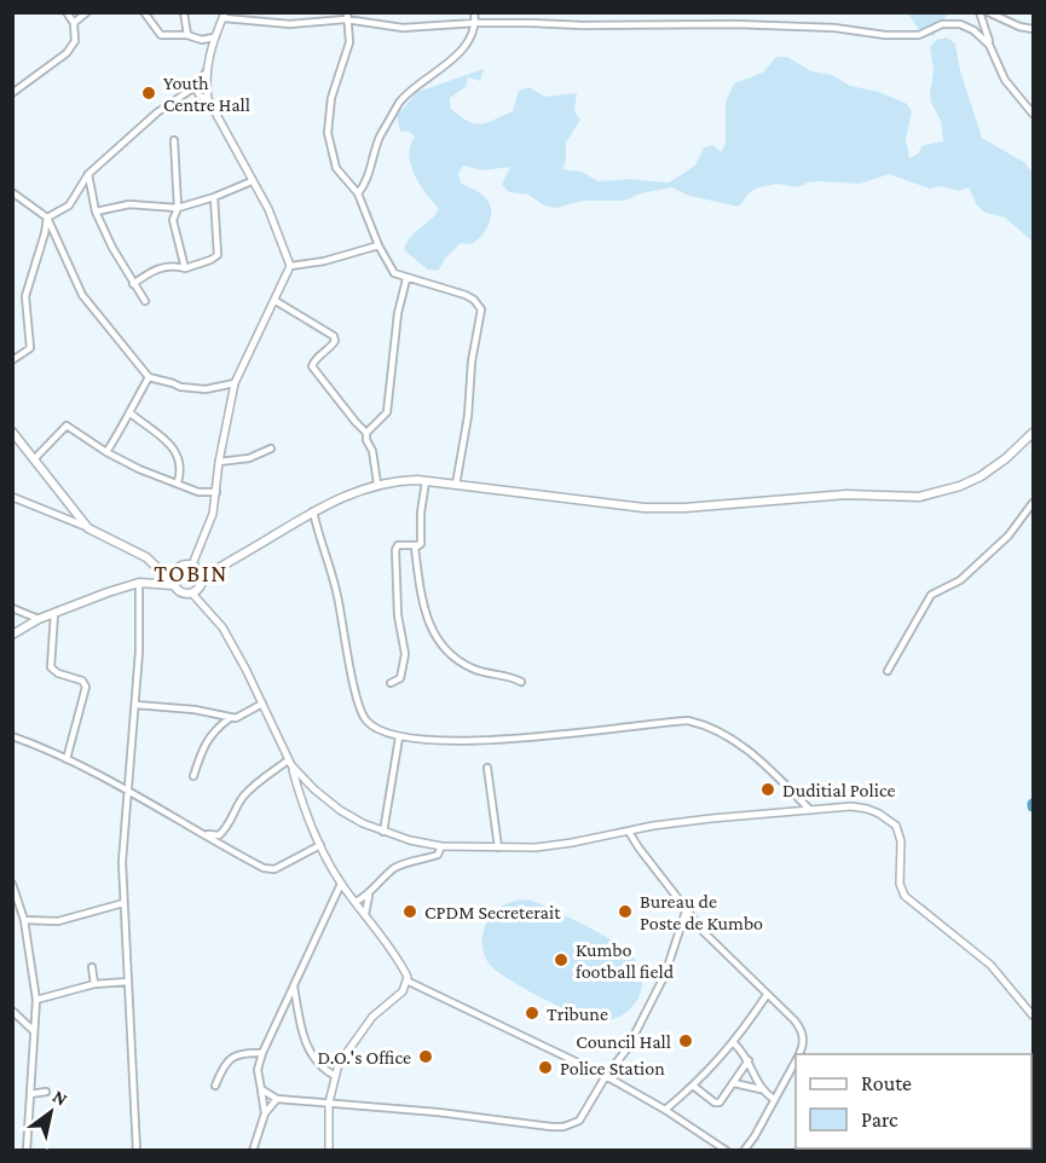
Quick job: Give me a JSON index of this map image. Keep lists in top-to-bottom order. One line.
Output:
{"districts":["TOBIN"],"places":["Youth Centre Hall","Duditial Police","CPDM Secreterait","Bureau de Poste de Kumbo","Kumbo football field","Tribune","Council Hall","D.O.'s Office","Police Station"],"legend":["Route","Parc"],"north":"top right"}
